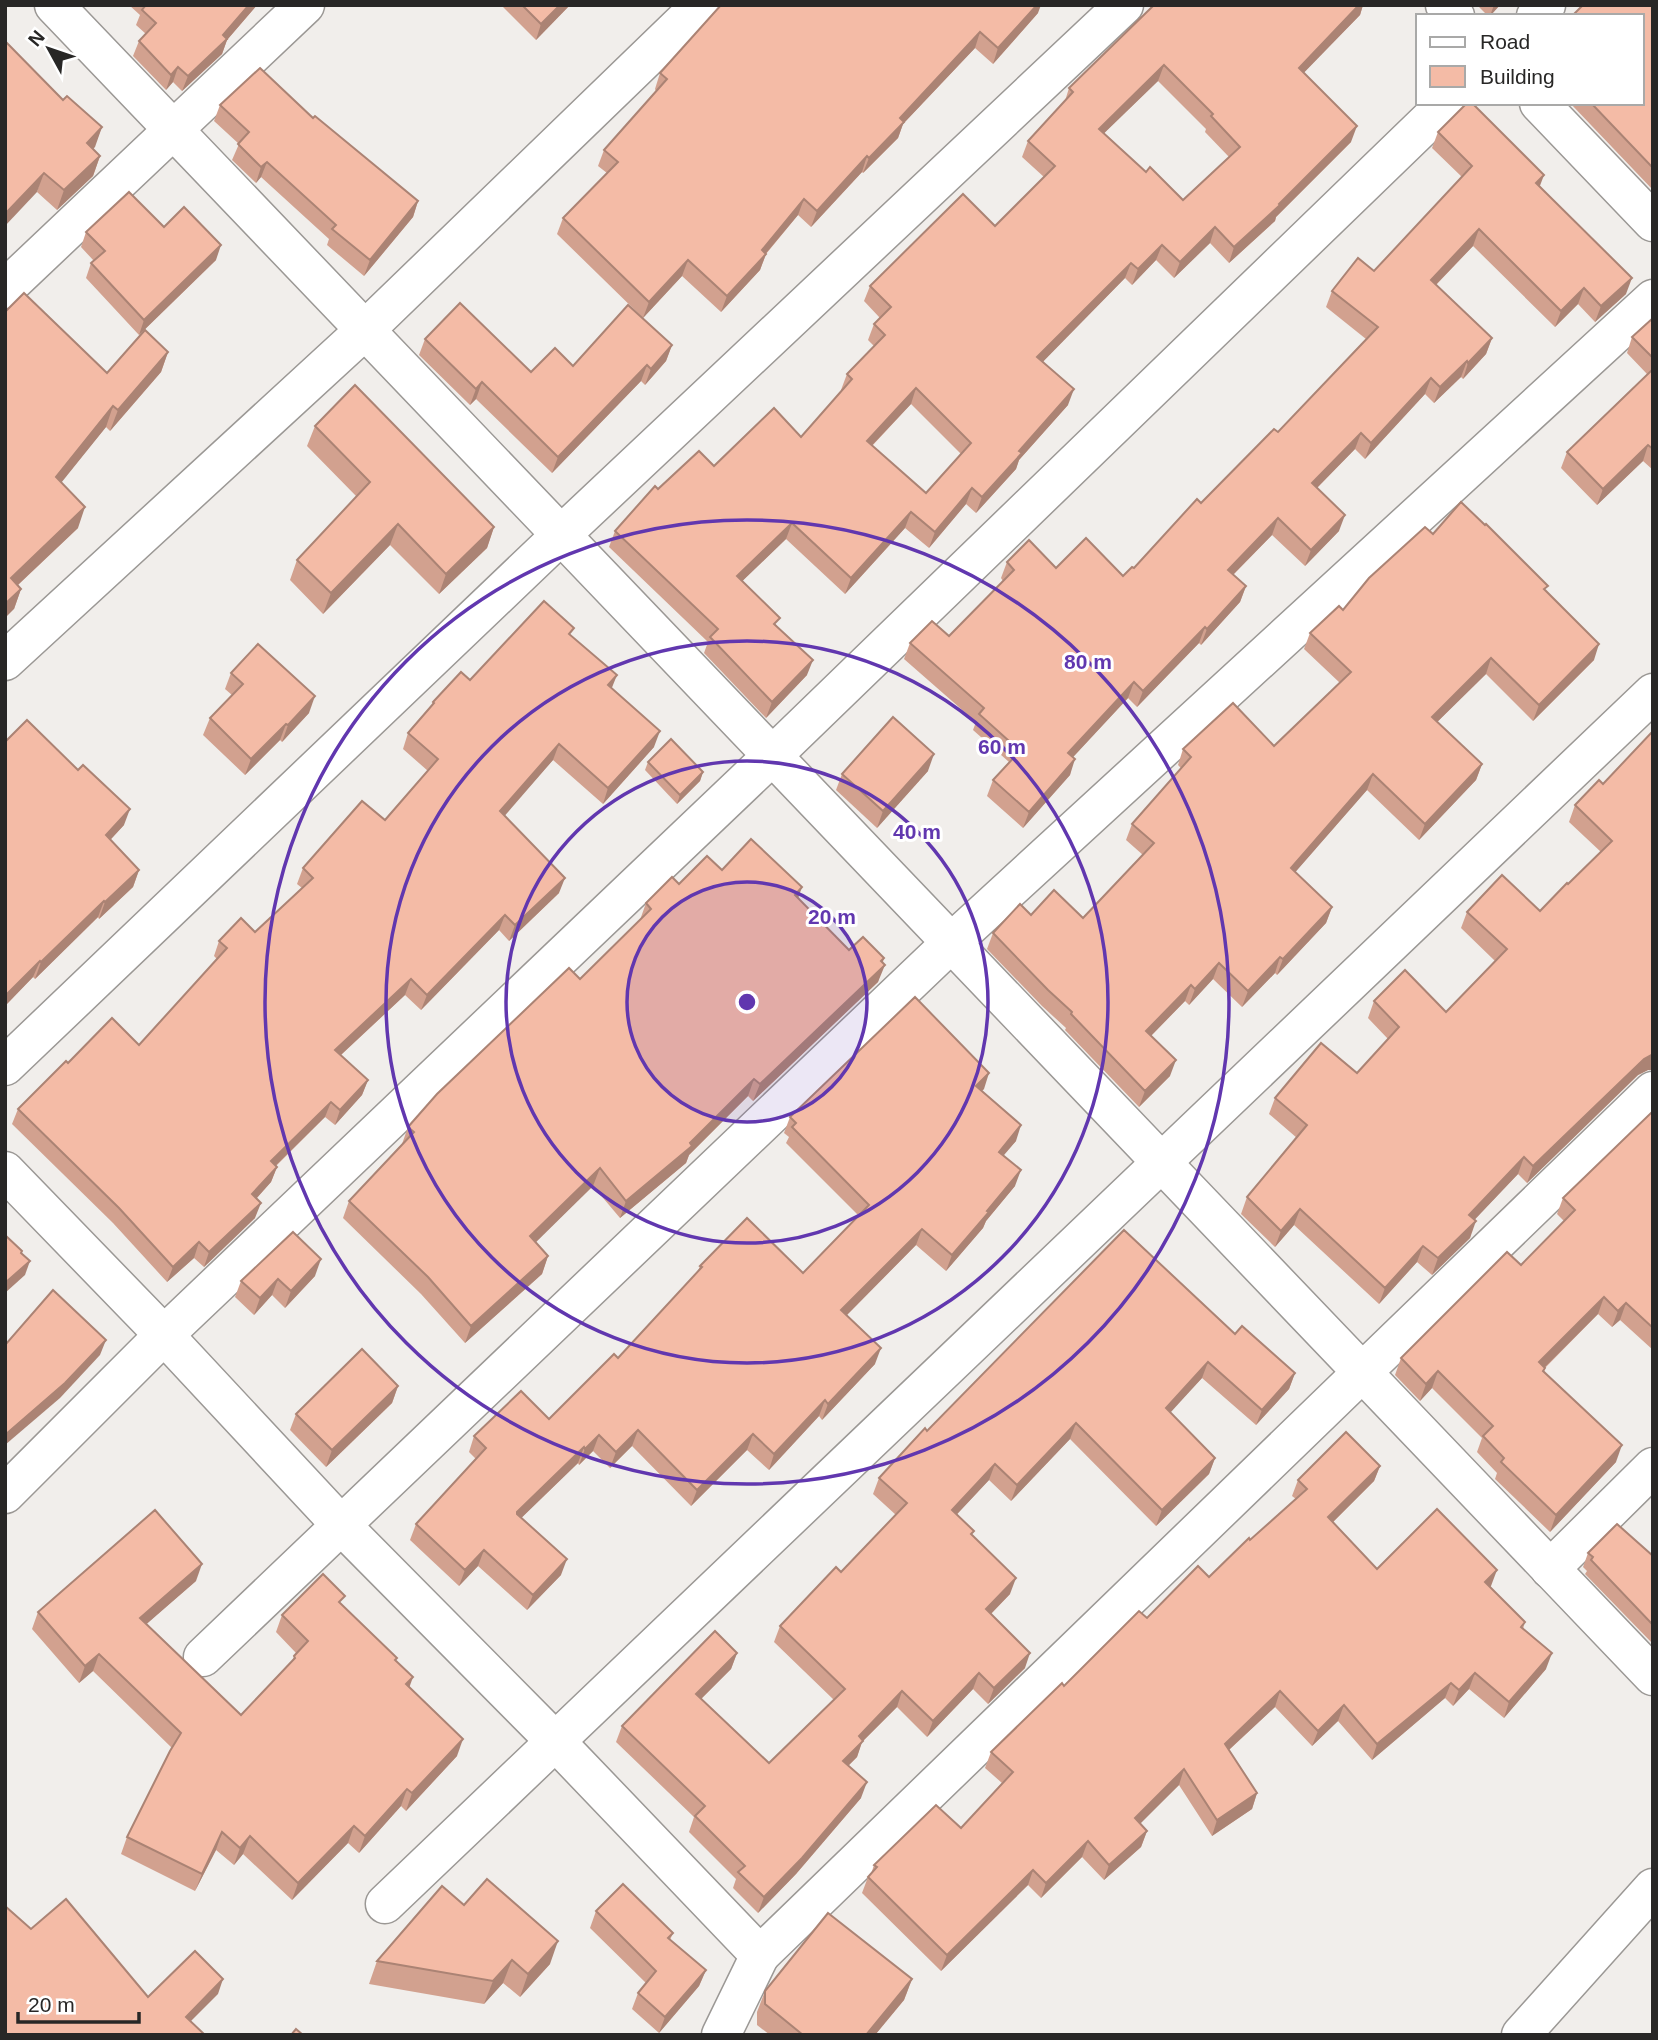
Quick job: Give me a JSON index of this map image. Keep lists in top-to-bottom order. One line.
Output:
{"legend":["Road","Building"],"scale_bar":"20 m","north":"top left","rings":["80 m","60 m","40 m","20 m"]}
